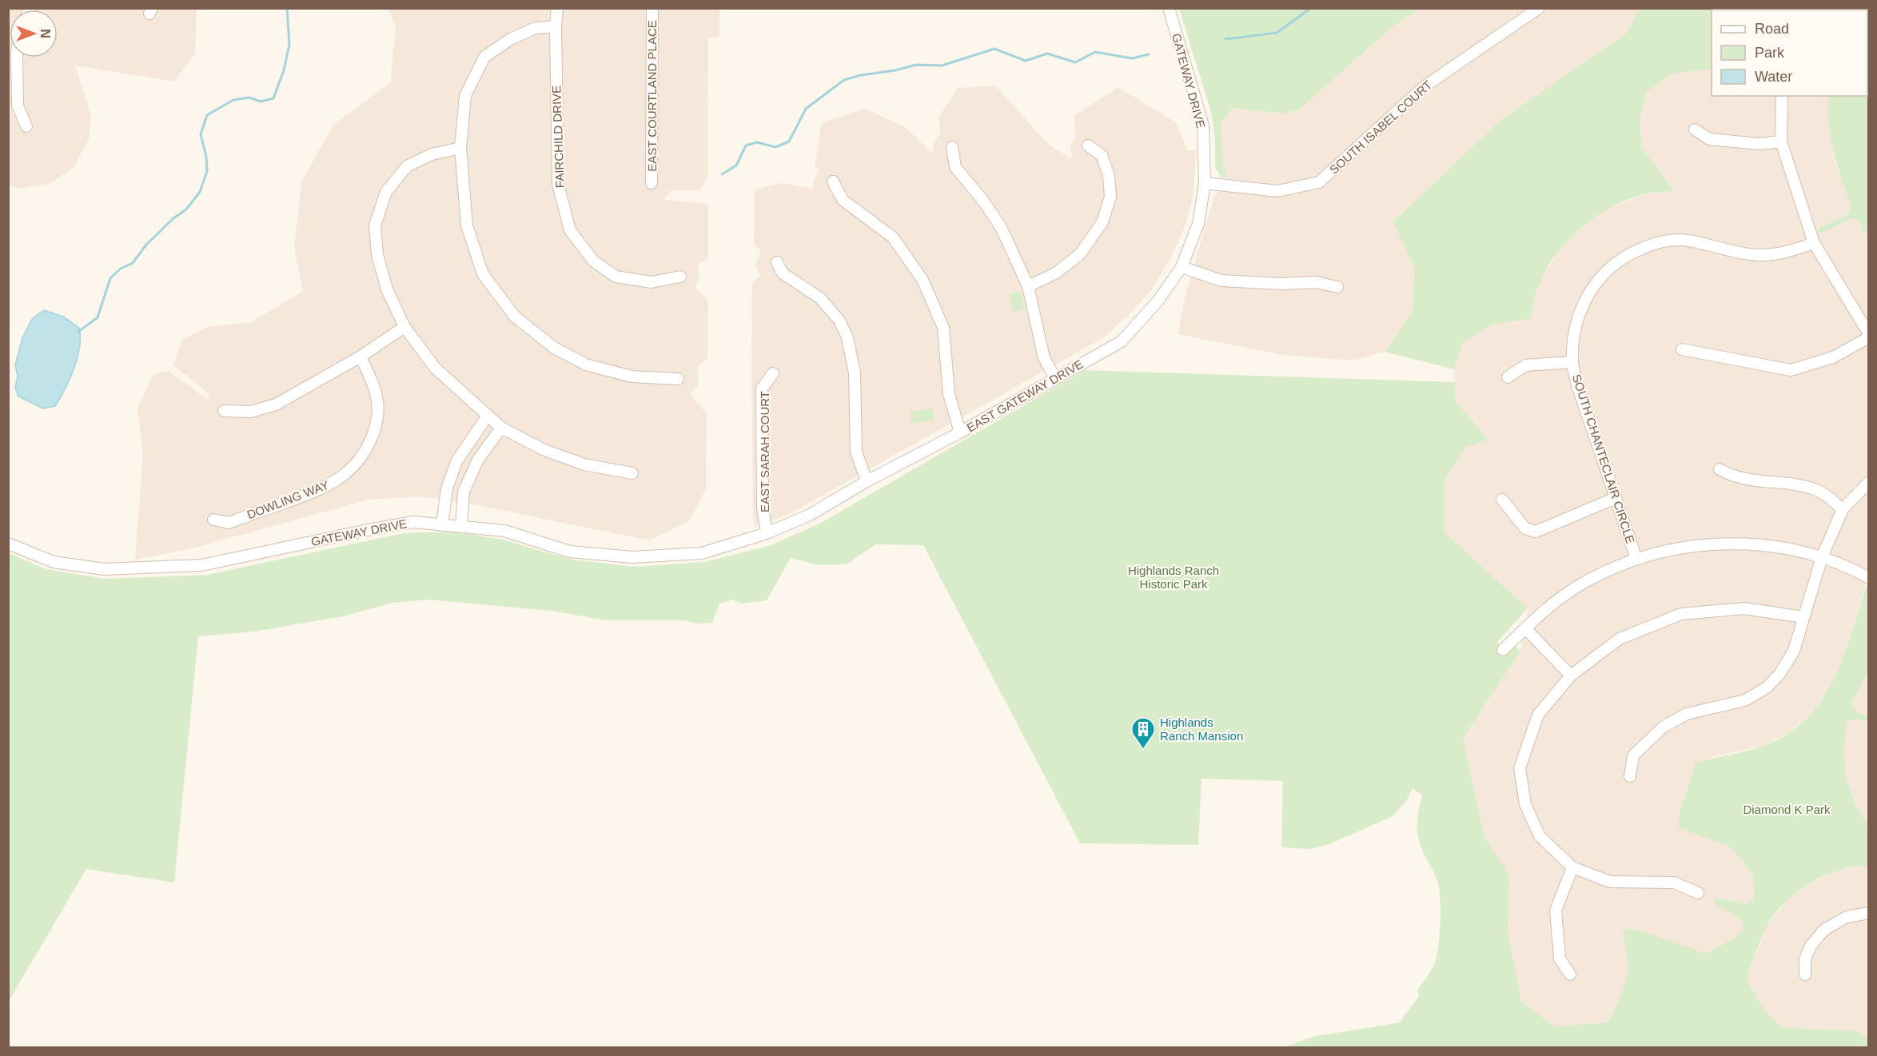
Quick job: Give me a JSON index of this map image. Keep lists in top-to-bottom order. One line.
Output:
{"streets":{"street":["GATEWAY DRIVE","EAST COURTLAND PLACE","SOUTH ISABEL COURT","FAIRCHILD DRIVE","EAST GATEWAY DRIVE","EAST SARAH COURT","SOUTH CHANTECLAIR CIRCLE","DOWLING WAY"]},"crossings":[["GATEWAY DRIVE","SOUTH ISABEL COURT"],["GATEWAY DRIVE","EAST GATEWAY DRIVE"],["GATEWAY DRIVE","EAST SARAH COURT"],["SOUTH ISABEL COURT","EAST GATEWAY DRIVE"],["EAST GATEWAY DRIVE","EAST SARAH COURT"]],"parks":["Highlands Ranch Historic Park","Diamond K Park"],"places":{"building":["Highlands Ranch Mansion"]},"legend":["Road","Park","Water"],"north":"right"}
